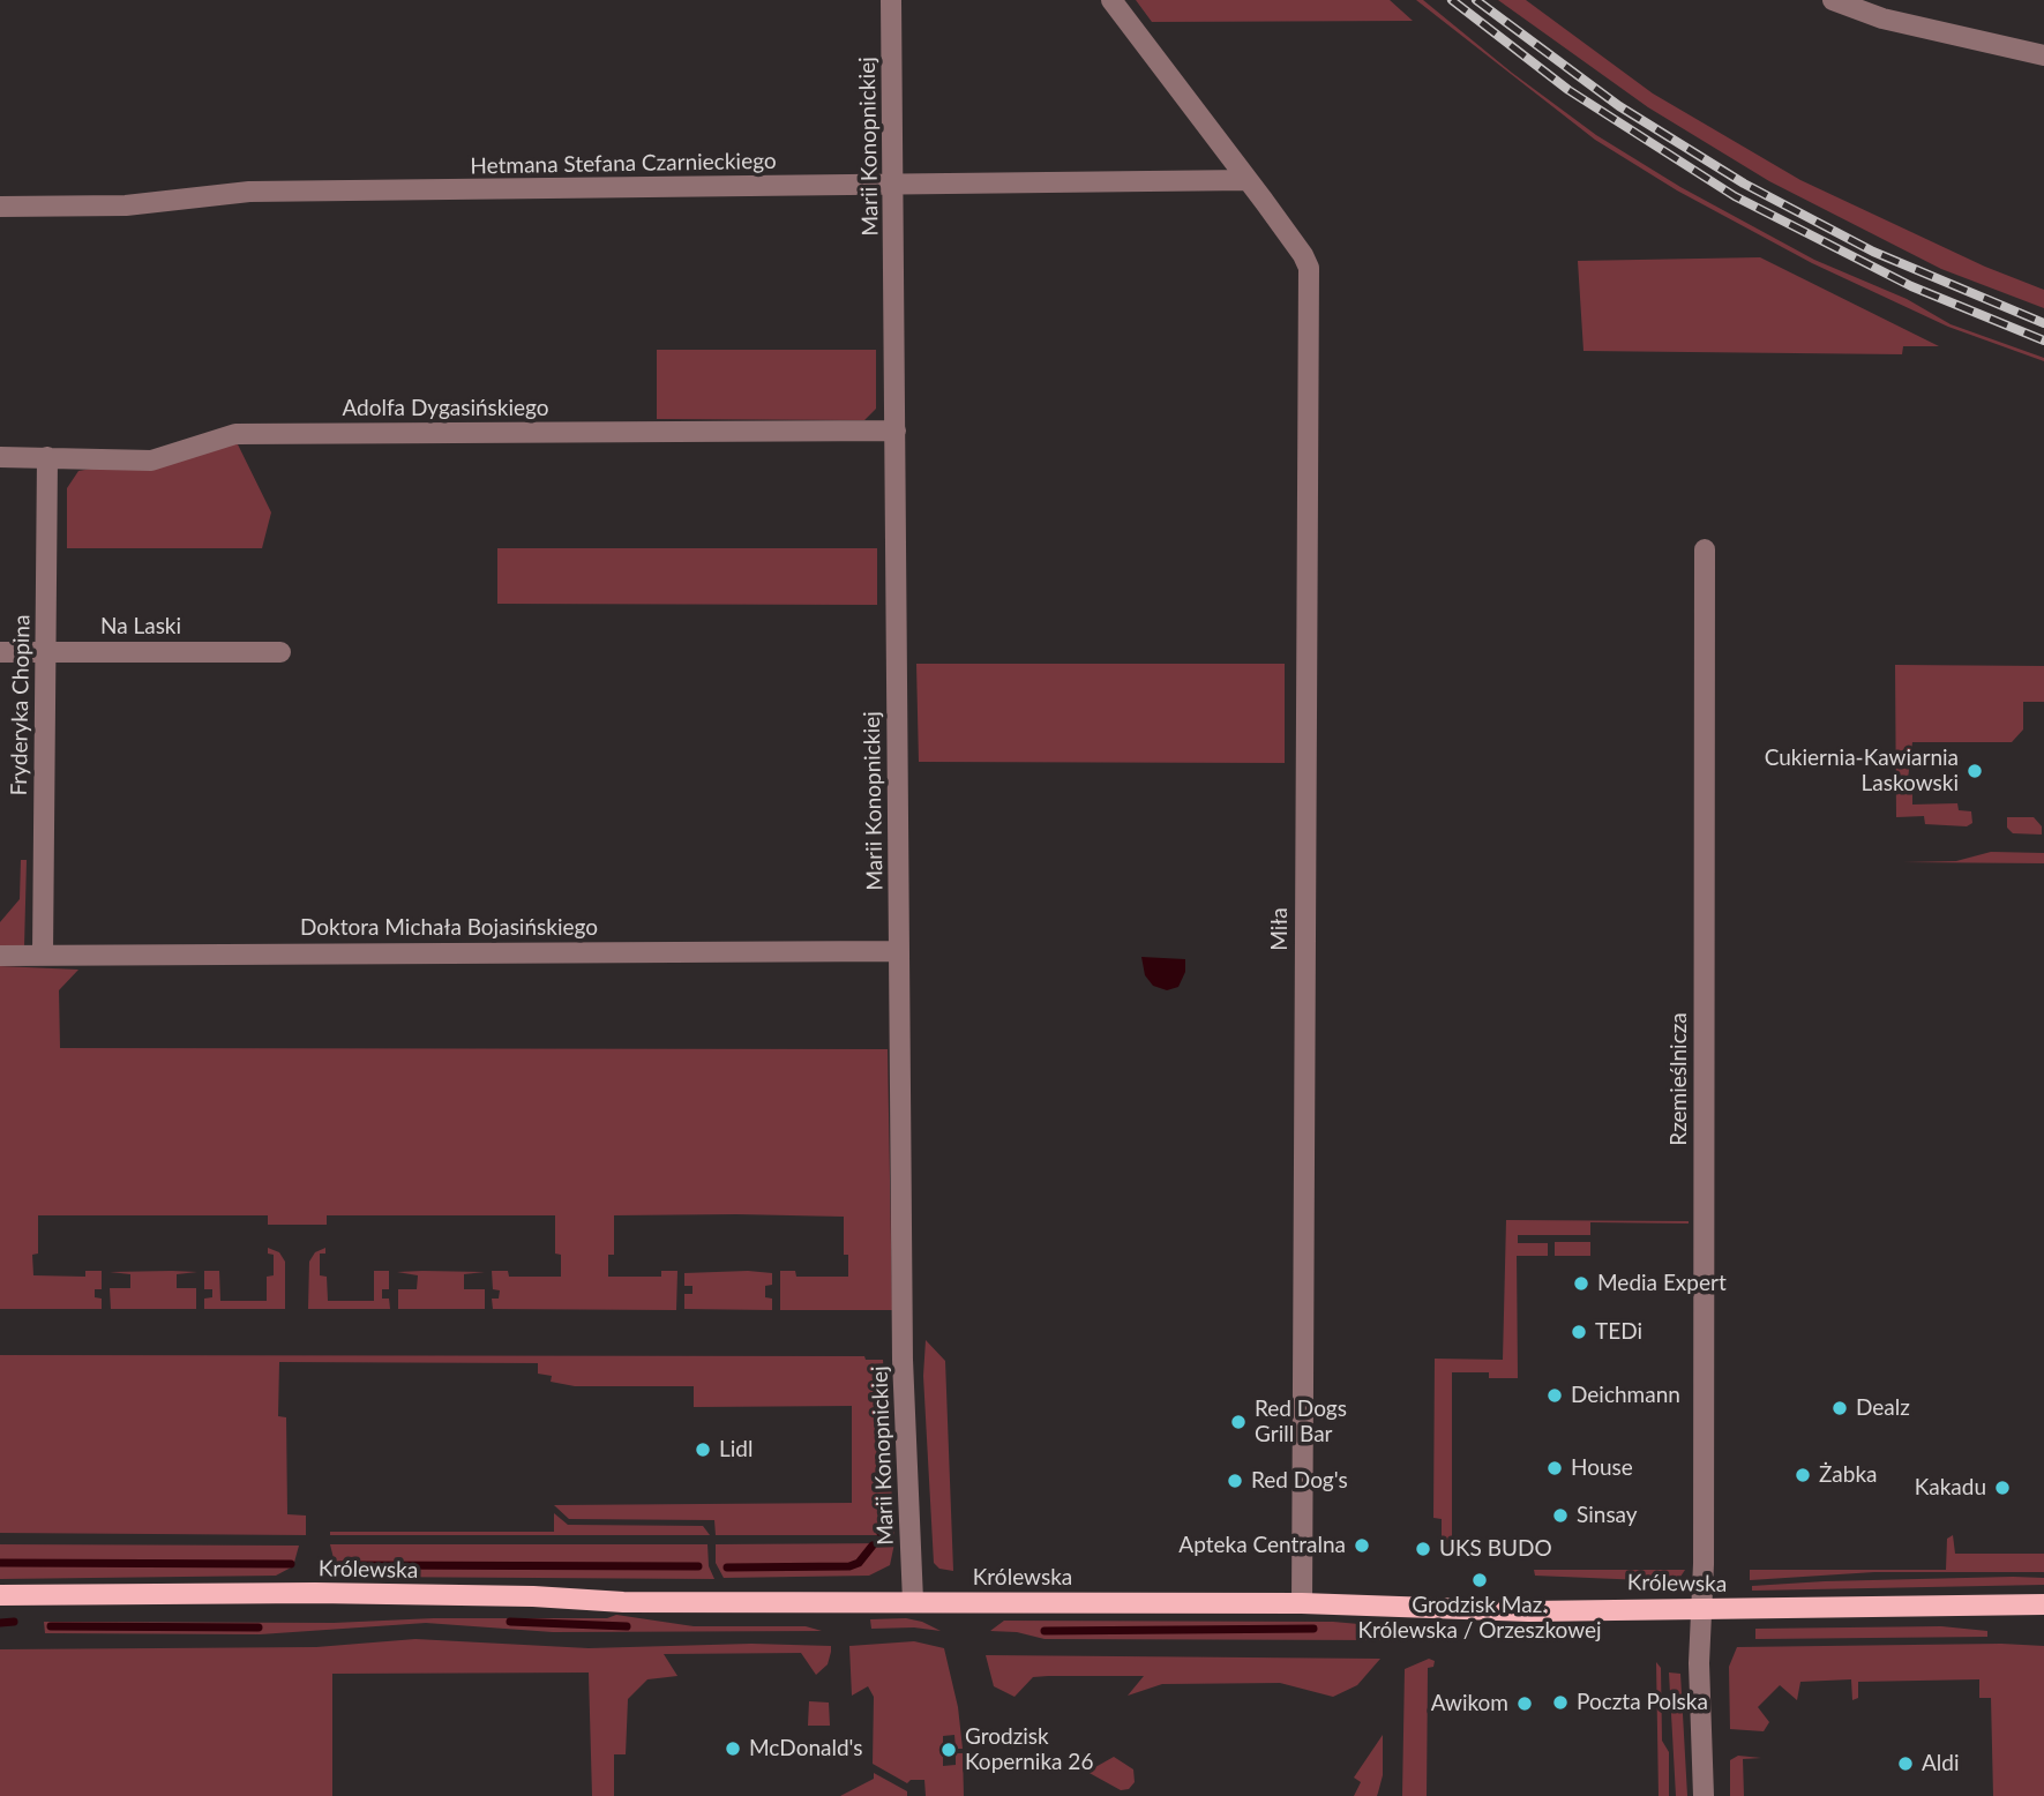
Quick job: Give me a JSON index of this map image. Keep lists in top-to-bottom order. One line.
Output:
{"streets":{"main road":["Królewska"],"street":["Marii Konopnickiej","Hetmana Stefana Czarnieckiego","Adolfa Dygasińskiego","Na Laski","Fryderyka Chopina","Doktora Michała Bojasińskiego","Miła","Rzemieślnicza"]},"crossings":[["Marii Konopnickiej","Hetmana Stefana Czarnieckiego"],["Marii Konopnickiej","Adolfa Dygasińskiego"],["Marii Konopnickiej","Doktora Michała Bojasińskiego"],["Marii Konopnickiej","Królewska"],["Hetmana Stefana Czarnieckiego","Miła"],["Adolfa Dygasińskiego","Fryderyka Chopina"],["Na Laski","Fryderyka Chopina"],["Fryderyka Chopina","Doktora Michała Bojasińskiego"],["Miła","Królewska"],["Rzemieślnicza","Królewska"]],"places":["Cukiernia-Kawiarnia Laskowski","Media Expert","TEDi","Deichmann","Dealz","Red Dogs Grill Bar","Lidl","House","Żabka","Red Dog's","Kakadu","Sinsay","Apteka Centralna","UKS BUDO","Grodzisk Maz. Królewska / Orzeszkowej","Poczta Polska","Awikom","McDonald's","Grodzisk Kopernika 26","Aldi"]}
